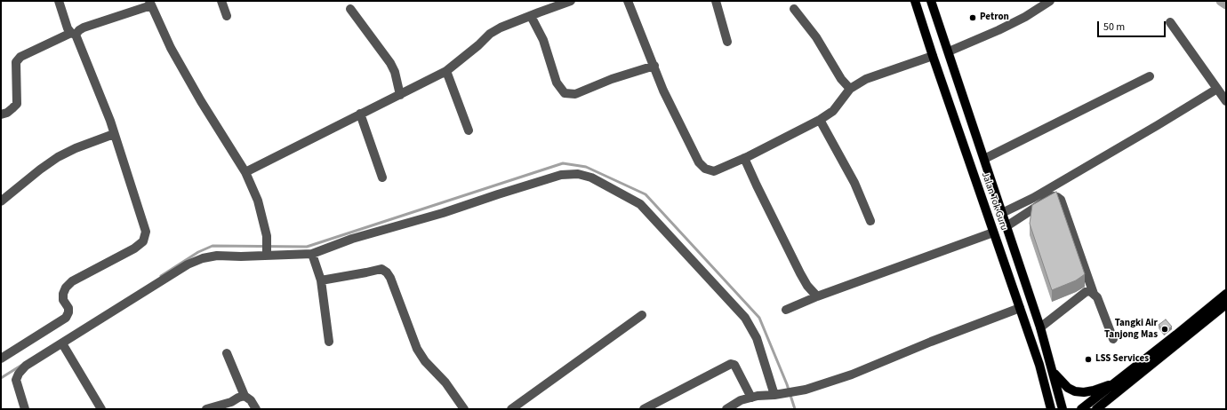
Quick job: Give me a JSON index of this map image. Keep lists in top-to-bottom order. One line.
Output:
{"streets":{"main road":["Jalan Tok Guru"]},"places":["Petron","Tangki Air Tanjong Mas","LSS Services"],"scale_bar":"50 m"}
